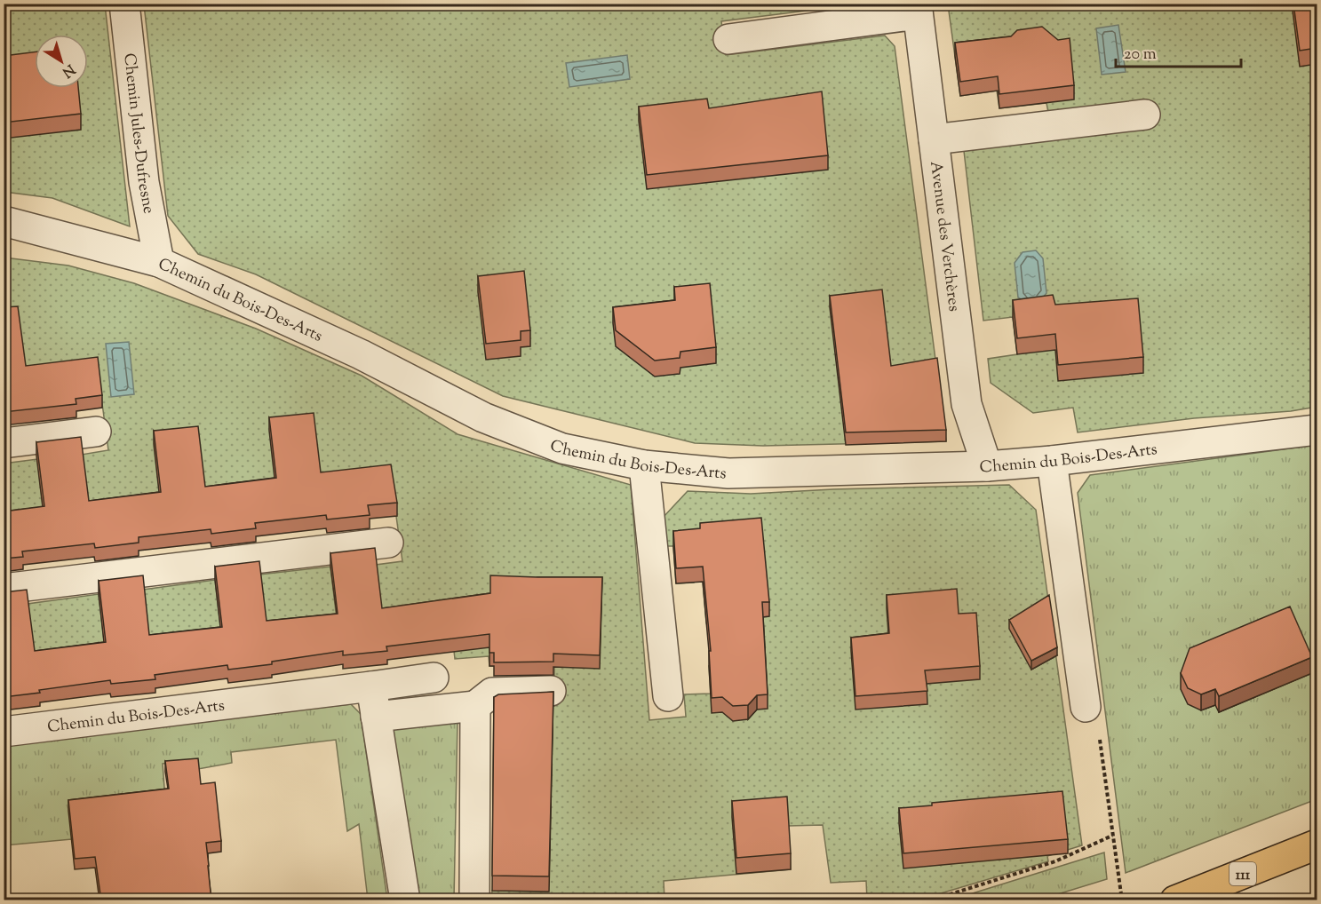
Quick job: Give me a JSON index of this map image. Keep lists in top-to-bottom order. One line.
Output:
{"streets":{"main road":["111"],"street":["Chemin Jules-Dufresne","Avenue des Verchères","Chemin du Bois-Des-Arts"]},"crossings":[["Chemin Jules-Dufresne","Chemin du Bois-Des-Arts"],["Avenue des Verchères","Chemin du Bois-Des-Arts"]],"scale_bar":"20 m","north":"bottom right"}
